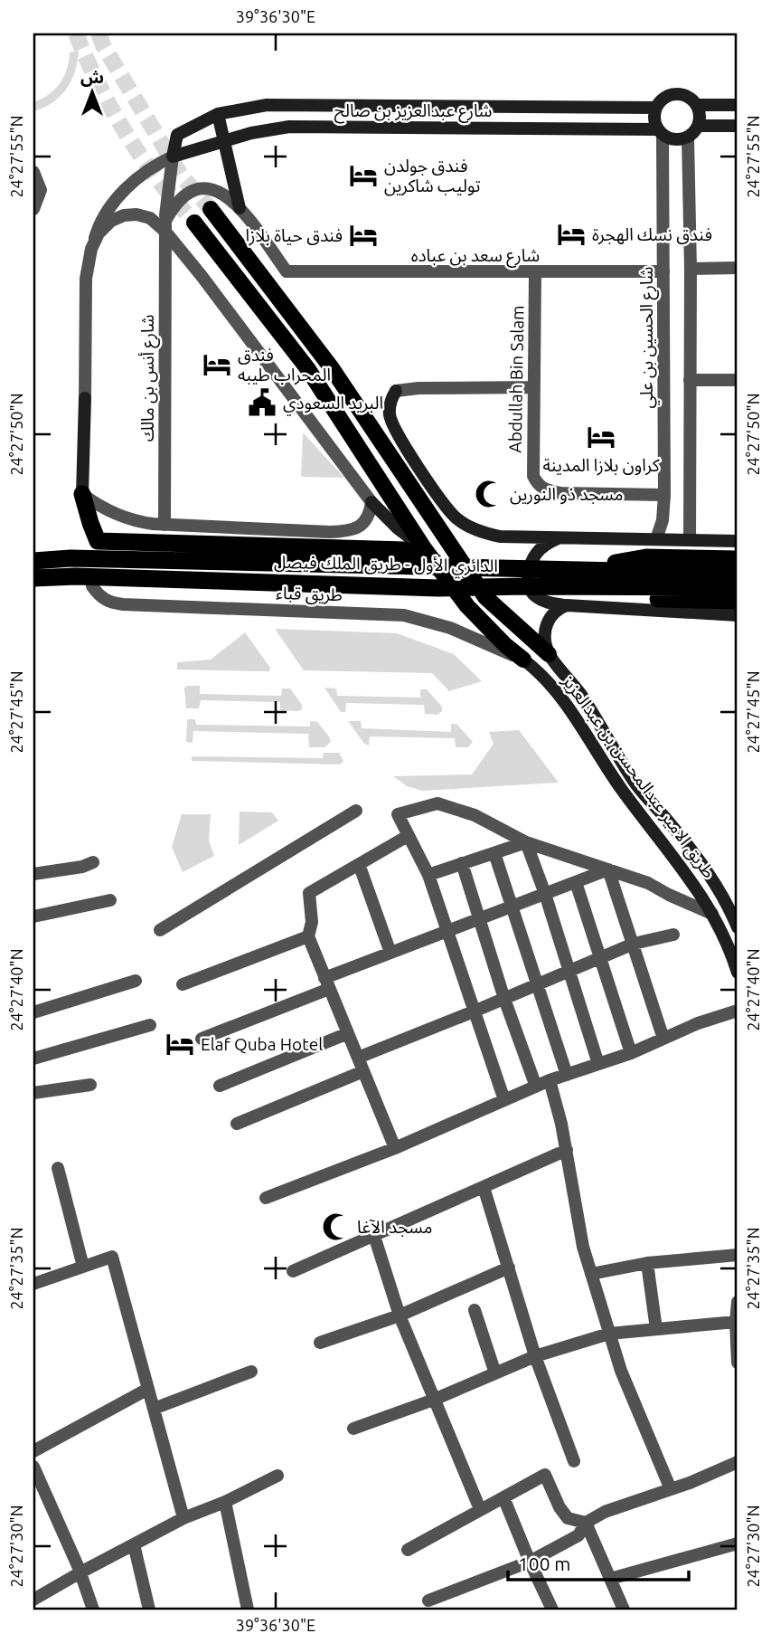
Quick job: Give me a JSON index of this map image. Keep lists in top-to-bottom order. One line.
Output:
{"streets":{"highway":["الدائري الأول - طريق الملك فيصل"],"main road":["شارع عبدالعزيز بن صالح","طريق الامير عبدالمحسن بن عبدالعزيز"],"street":["شارع سعد بن عباده","شارع الحسين بن علي","شارع أنس بن مالك","Abdullah Bin Salam","طريق قباء"]},"crossings":[["شارع عبدالعزيز بن صالح","شارع الحسين بن علي"],["شارع عبدالعزيز بن صالح","شارع أنس بن مالك"],["شارع سعد بن عباده","شارع الحسين بن علي"],["شارع سعد بن عباده","Abdullah Bin Salam"],["شارع الحسين بن علي","Abdullah Bin Salam"],["طريق قباء","طريق الامير عبدالمحسن بن عبدالعزيز"]],"places":{"hotel":["فندق جولدن توليب شاكرين","فندق نسك الهجرة","فندق حیاة بلازا","فندق المحراب طيبه","كراون بلازا المدينة","Elaf Quba Hotel"],"public building":["البريد السعودي"],"mosque":["مسجد ذو النورين","مسجد الآغا"]},"scale_bar":"100 m","north":"top","coordinates":["39°36'30\"E","24°27'55\"N","24°27'50\"N","24°27'45\"N","24°27'40\"N","24°27'35\"N","24°27'30\"N"]}
